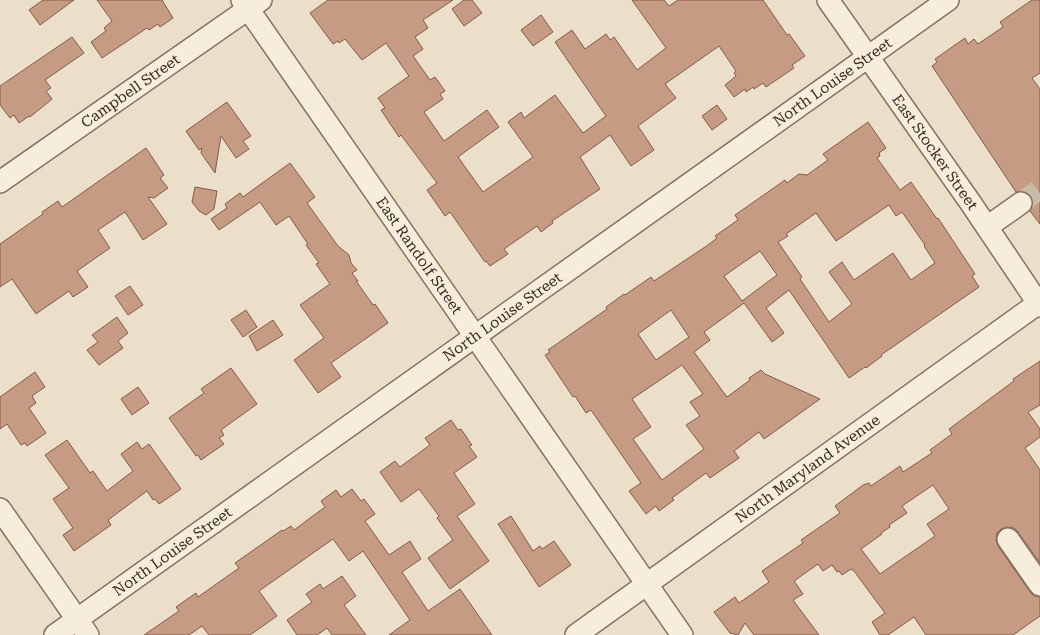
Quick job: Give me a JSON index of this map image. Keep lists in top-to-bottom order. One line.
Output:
{"streets":{"street":["North Louise Street","Campbell Street","East Stocker Street","East Randolf Street","North Maryland Avenue"]},"crossings":[["North Louise Street","East Stocker Street"],["North Louise Street","East Randolf Street"],["Campbell Street","East Randolf Street"],["East Stocker Street","North Maryland Avenue"],["East Randolf Street","North Maryland Avenue"]]}
